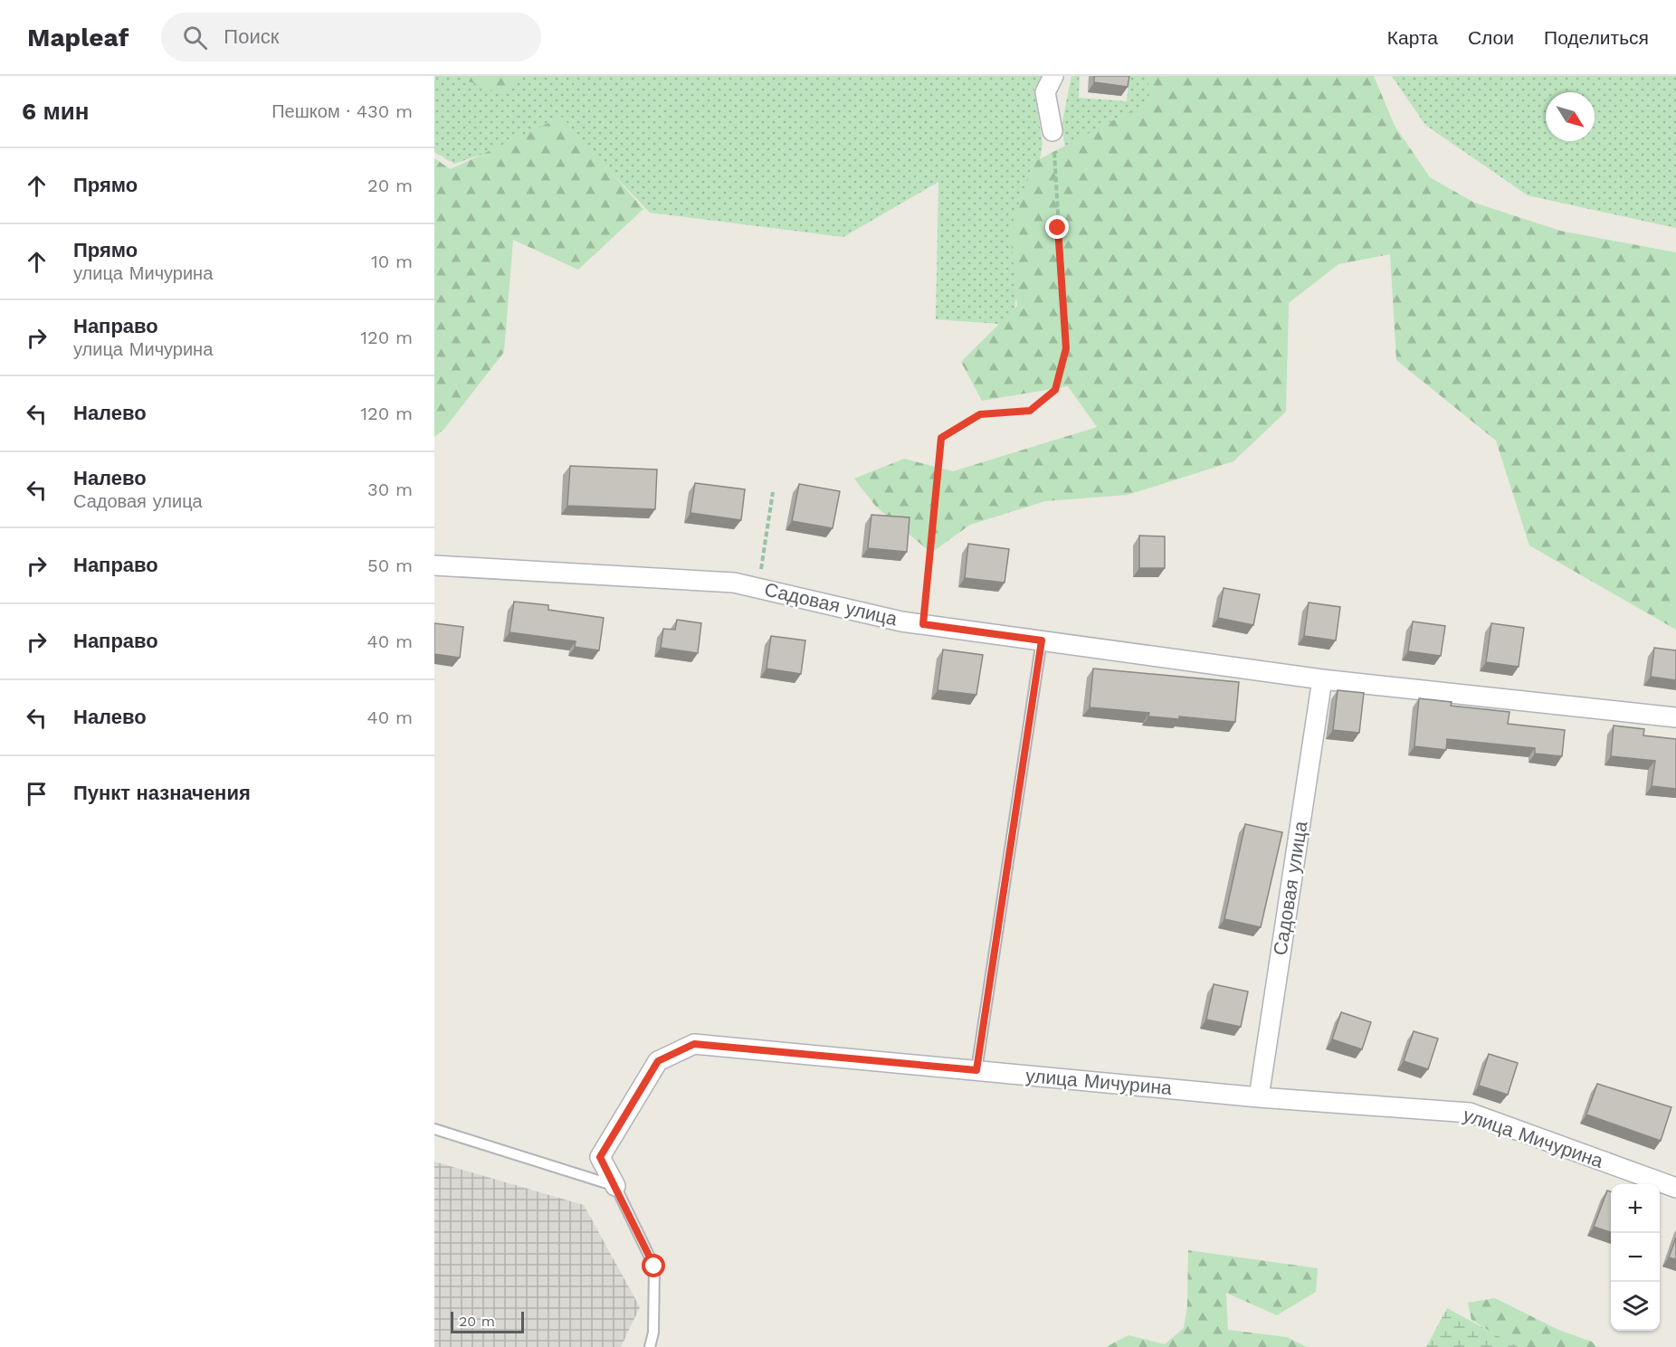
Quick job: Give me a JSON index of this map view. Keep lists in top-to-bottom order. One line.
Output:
{"streets":{"street":["Садовая улица","улица Мичурина"]},"crossings":[["Садовая улица","улица Мичурина"]],"scale_bar":"20 m","north":"bottom right","page":{"header":"Mapleaf","search":"Поиск","nav":["Карта","Слои","Поделиться"],"heading":["6 мин","Пешком · 430 m"],"list":[["Прямо","20 m"],["Прямо","улица Мичурина","10 m"],["Направо","улица Мичурина","120 m"],["Налево","120 m"],["Налево","Садовая улица","30 m"],["Направо","50 m"],["Направо","40 m"],["Налево","40 m"],"Пункт назначения"],"map_buttons":["+","−"],"scale":"20 m"}}
